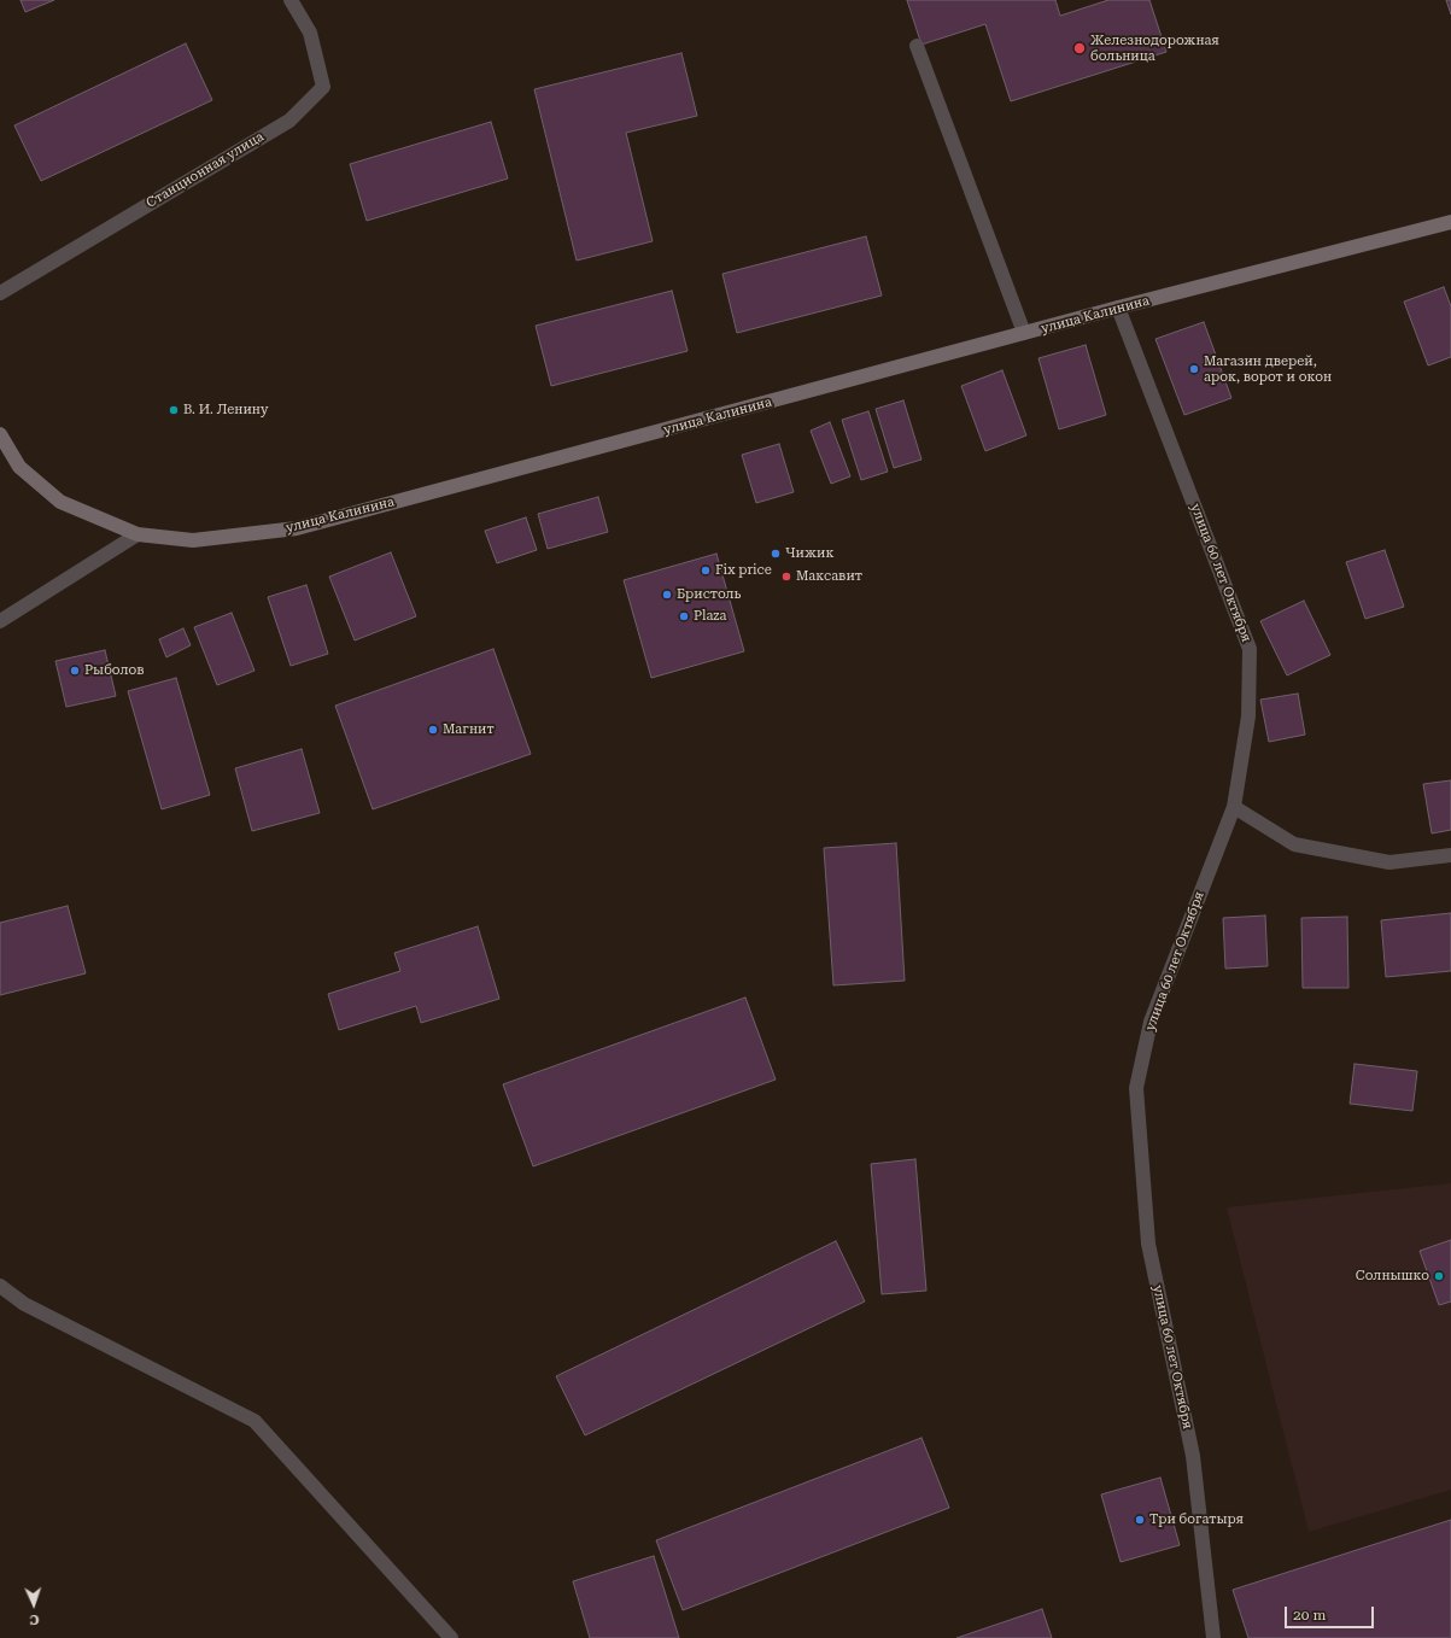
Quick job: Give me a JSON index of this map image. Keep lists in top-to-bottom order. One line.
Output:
{"streets":{"main road":["улица Калинина"],"street":["Станционная улица","улица 60 лет Октября"]},"crossings":[["улица Калинина","улица 60 лет Октября"]],"places":["Железнодорожная больница","Магазин дверей, арок, ворот и окон","В. И. Ленину","Чижик","Fix price","Максавит","Бристоль","Plaza","Рыболов","Магнит","Солнышко","Три богатыря"],"scale_bar":"20 m","north":"bottom"}
